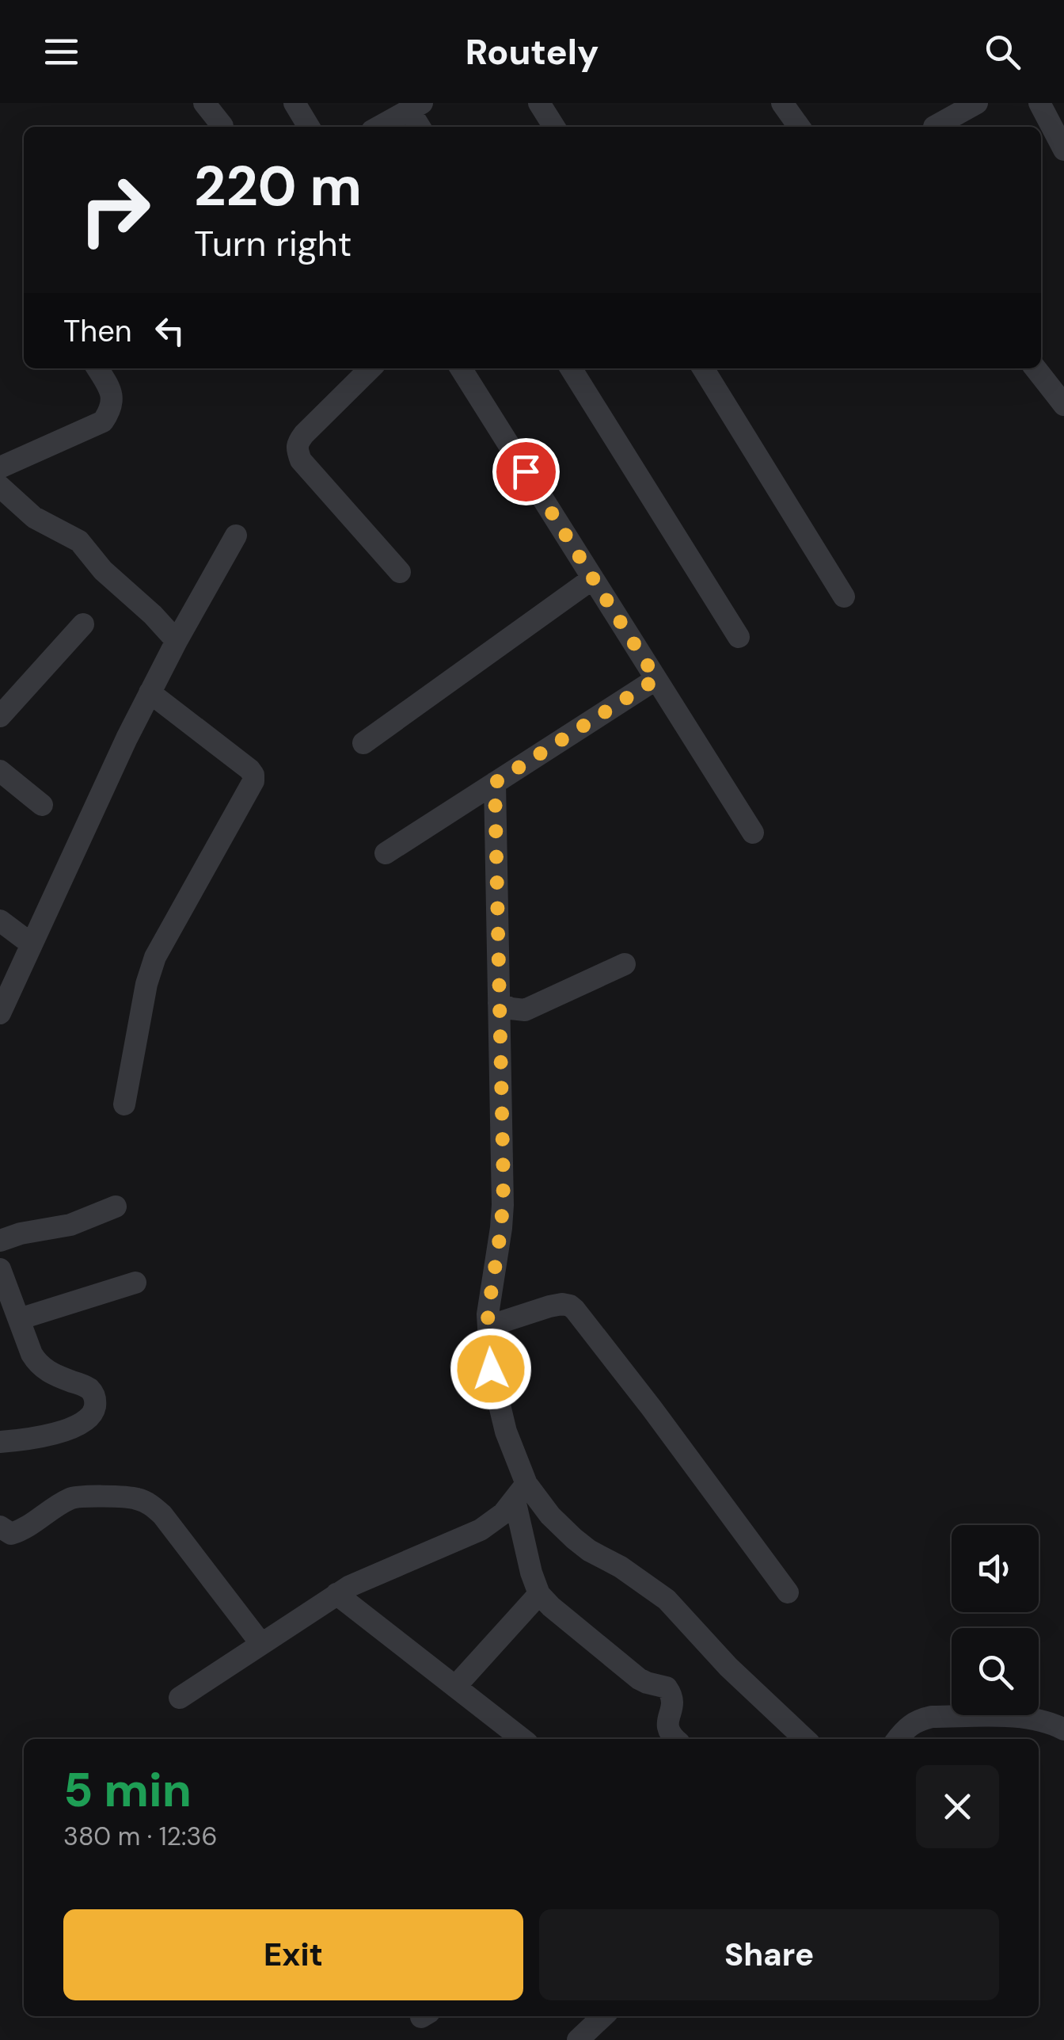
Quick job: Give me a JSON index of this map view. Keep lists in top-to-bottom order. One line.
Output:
{"page":{"header":"Routely","turn":["220 m","Turn right"],"then":"Then","heading":["5 min","380 m · 12:36"],"buttons":["Exit","Share"]}}
